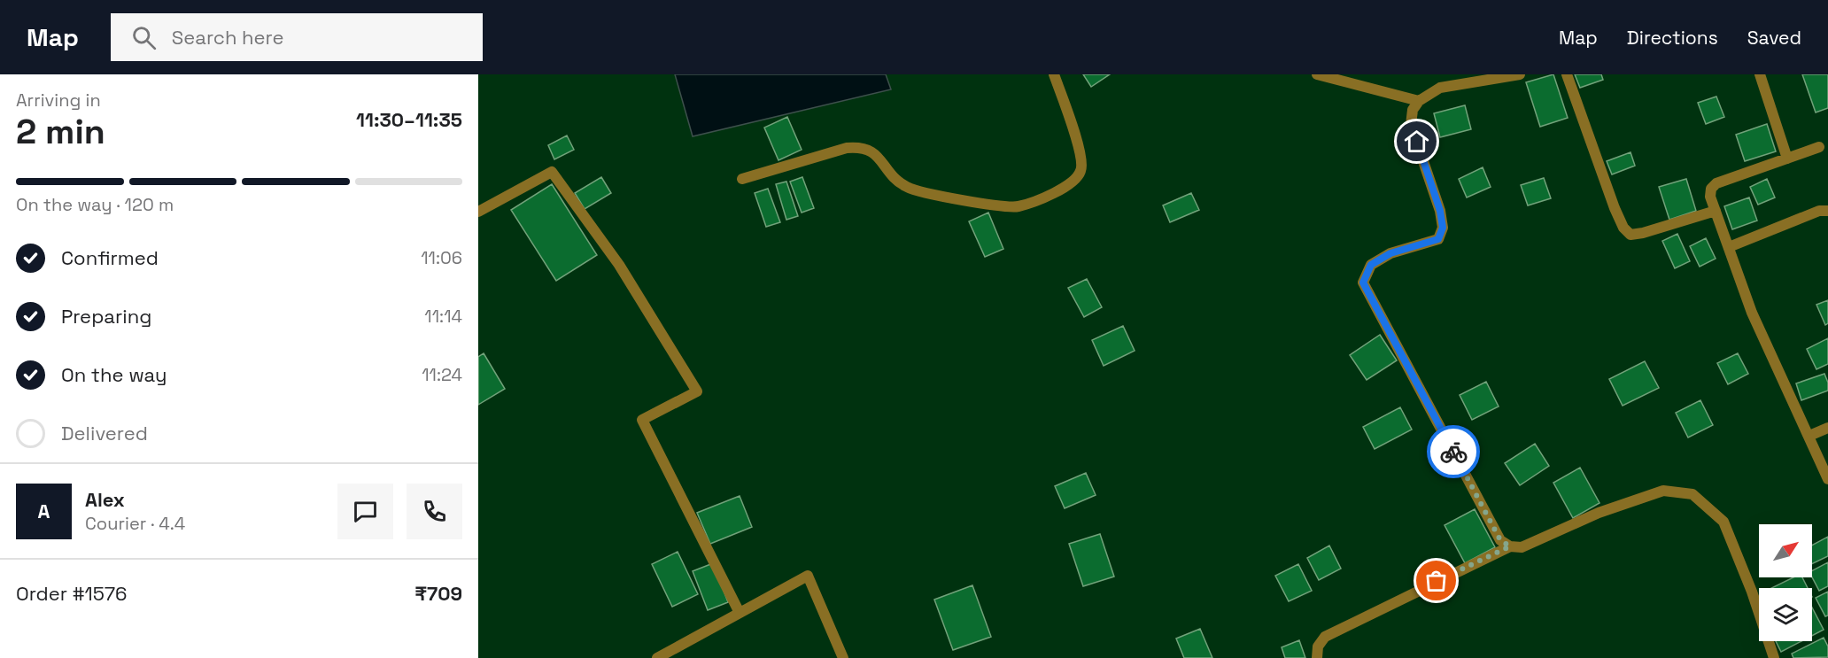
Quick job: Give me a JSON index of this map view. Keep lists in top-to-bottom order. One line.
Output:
{"north":"top right","page":{"header":"Map","search":"Search here","nav":["Map","Directions","Saved"],"heading":["2 min","Arriving in","11:30–11:35"],"panel":["Alex","Courier · 4.4","Order #1576","₹709"],"bar":"On the way · 120 m","list":[["Confirmed","11:06"],["Preparing","11:14"],["On the way","11:24"],"Delivered"],"round":"A"}}
